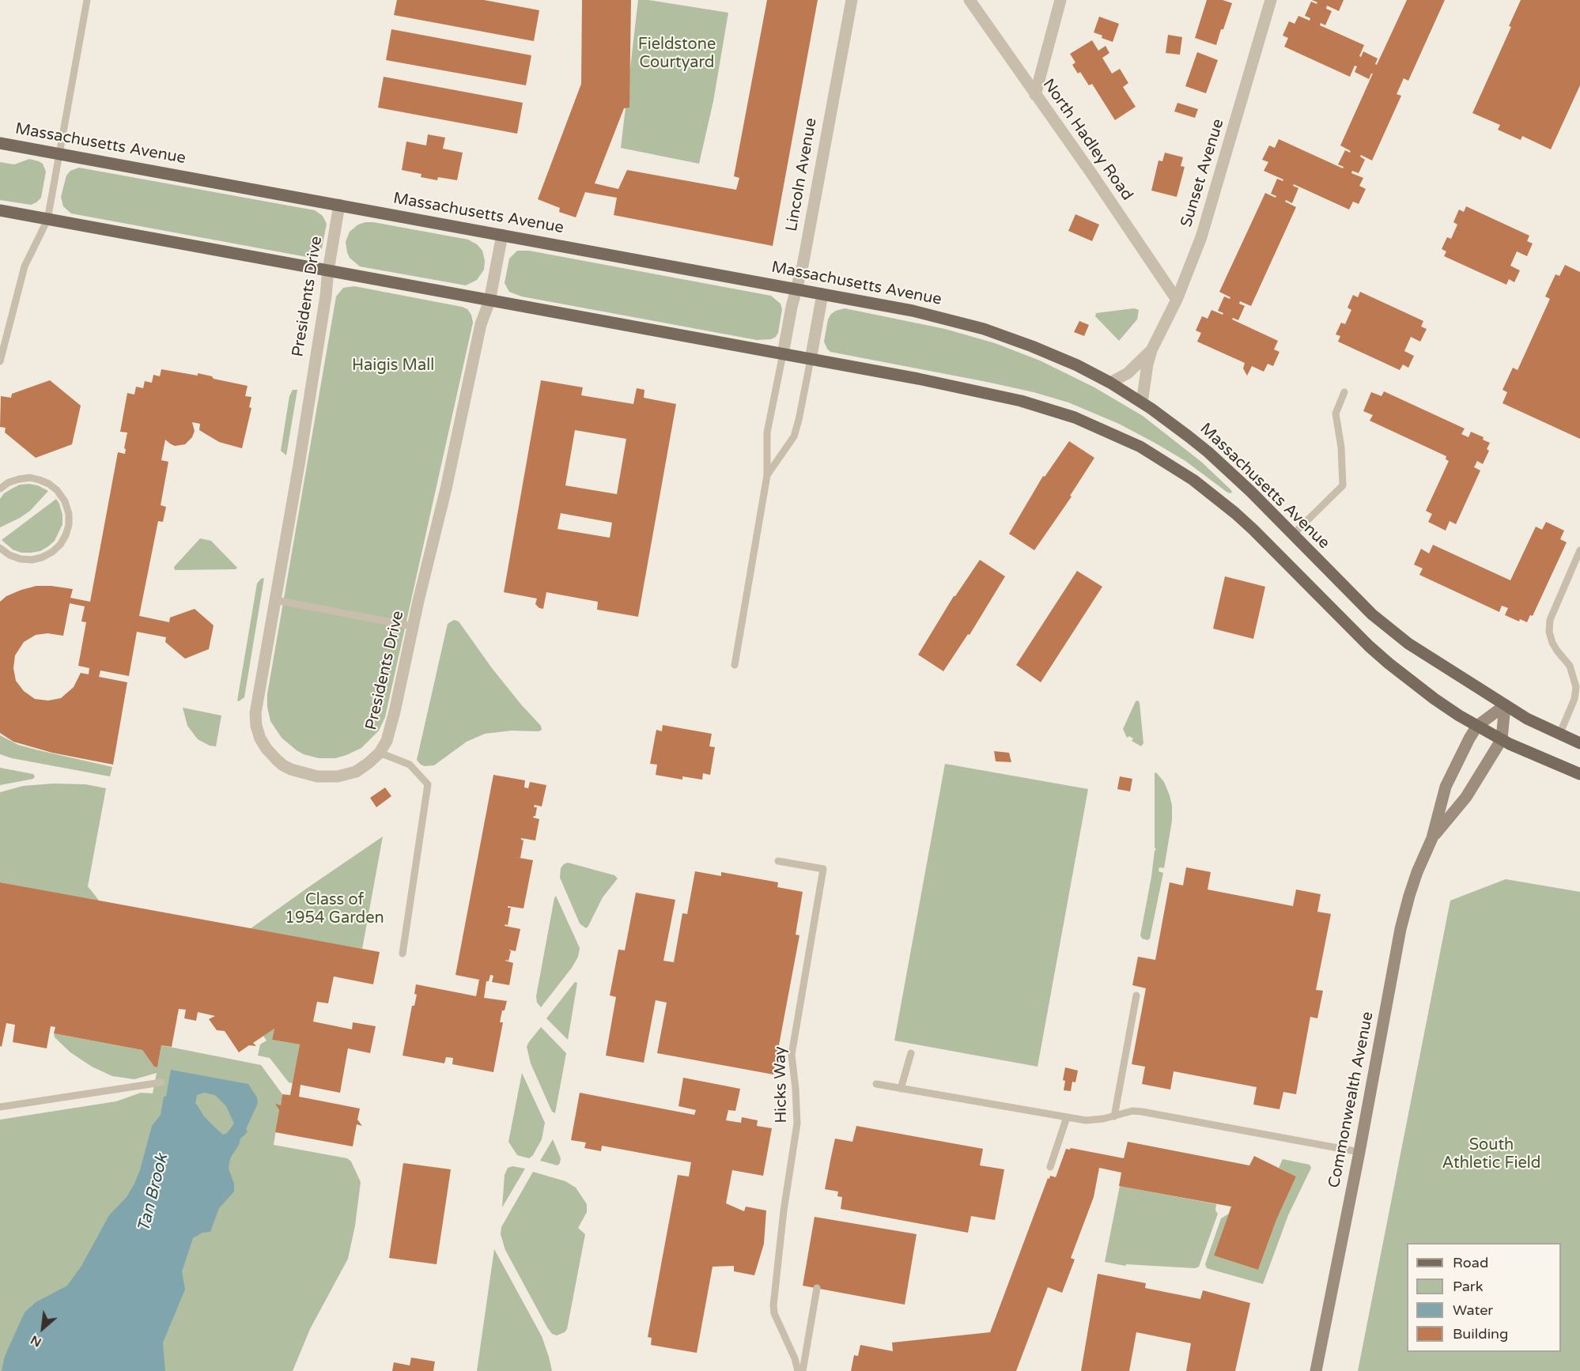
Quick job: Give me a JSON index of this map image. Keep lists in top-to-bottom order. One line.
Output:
{"streets":{"main road":["Massachusetts Avenue","Commonwealth Avenue"],"street":["North Hadley Road","Sunset Avenue","Lincoln Avenue","Presidents Drive"],"lane":["Hicks Way"]},"crossings":[["North Hadley Road","Sunset Avenue"],["Massachusetts Avenue","Sunset Avenue"],["Massachusetts Avenue","Lincoln Avenue"],["Massachusetts Avenue","Presidents Drive"],["Massachusetts Avenue","Commonwealth Avenue"]],"water":["Tan Brook"],"parks":["Fieldstone Courtyard","Haigis Mall","Class of 1954 Garden","South Athletic Field"],"legend":["Road","Park","Water","Building"],"north":"bottom left"}
